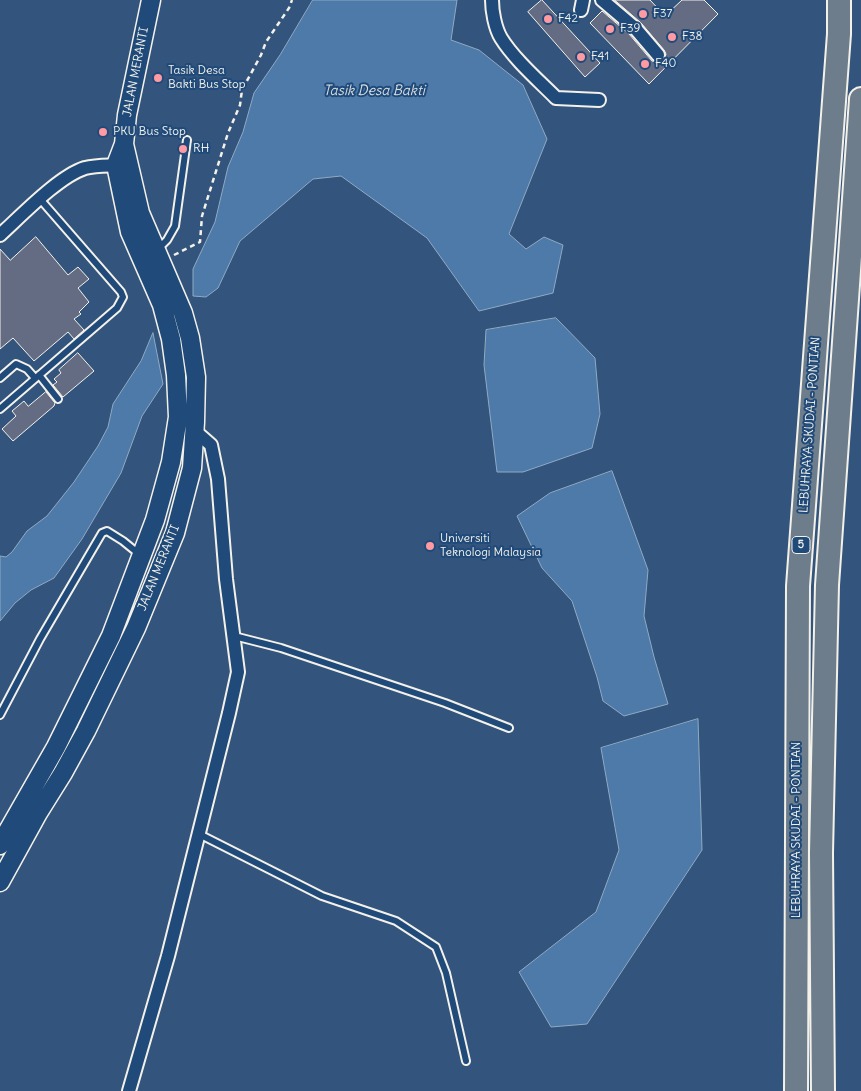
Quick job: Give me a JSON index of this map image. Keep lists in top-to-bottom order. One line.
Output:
{"streets":{"highway":["LEBUHRAYA SKUDAI - PONTIAN","5"],"street":["JALAN MERANTI"]},"water":["Tasik Desa Bakti"],"places":["F37","F42","F39","F38","F41","F40","Tasik Desa Bakti Bus Stop","PKU Bus Stop","RH","Universiti Teknologi Malaysia"]}
